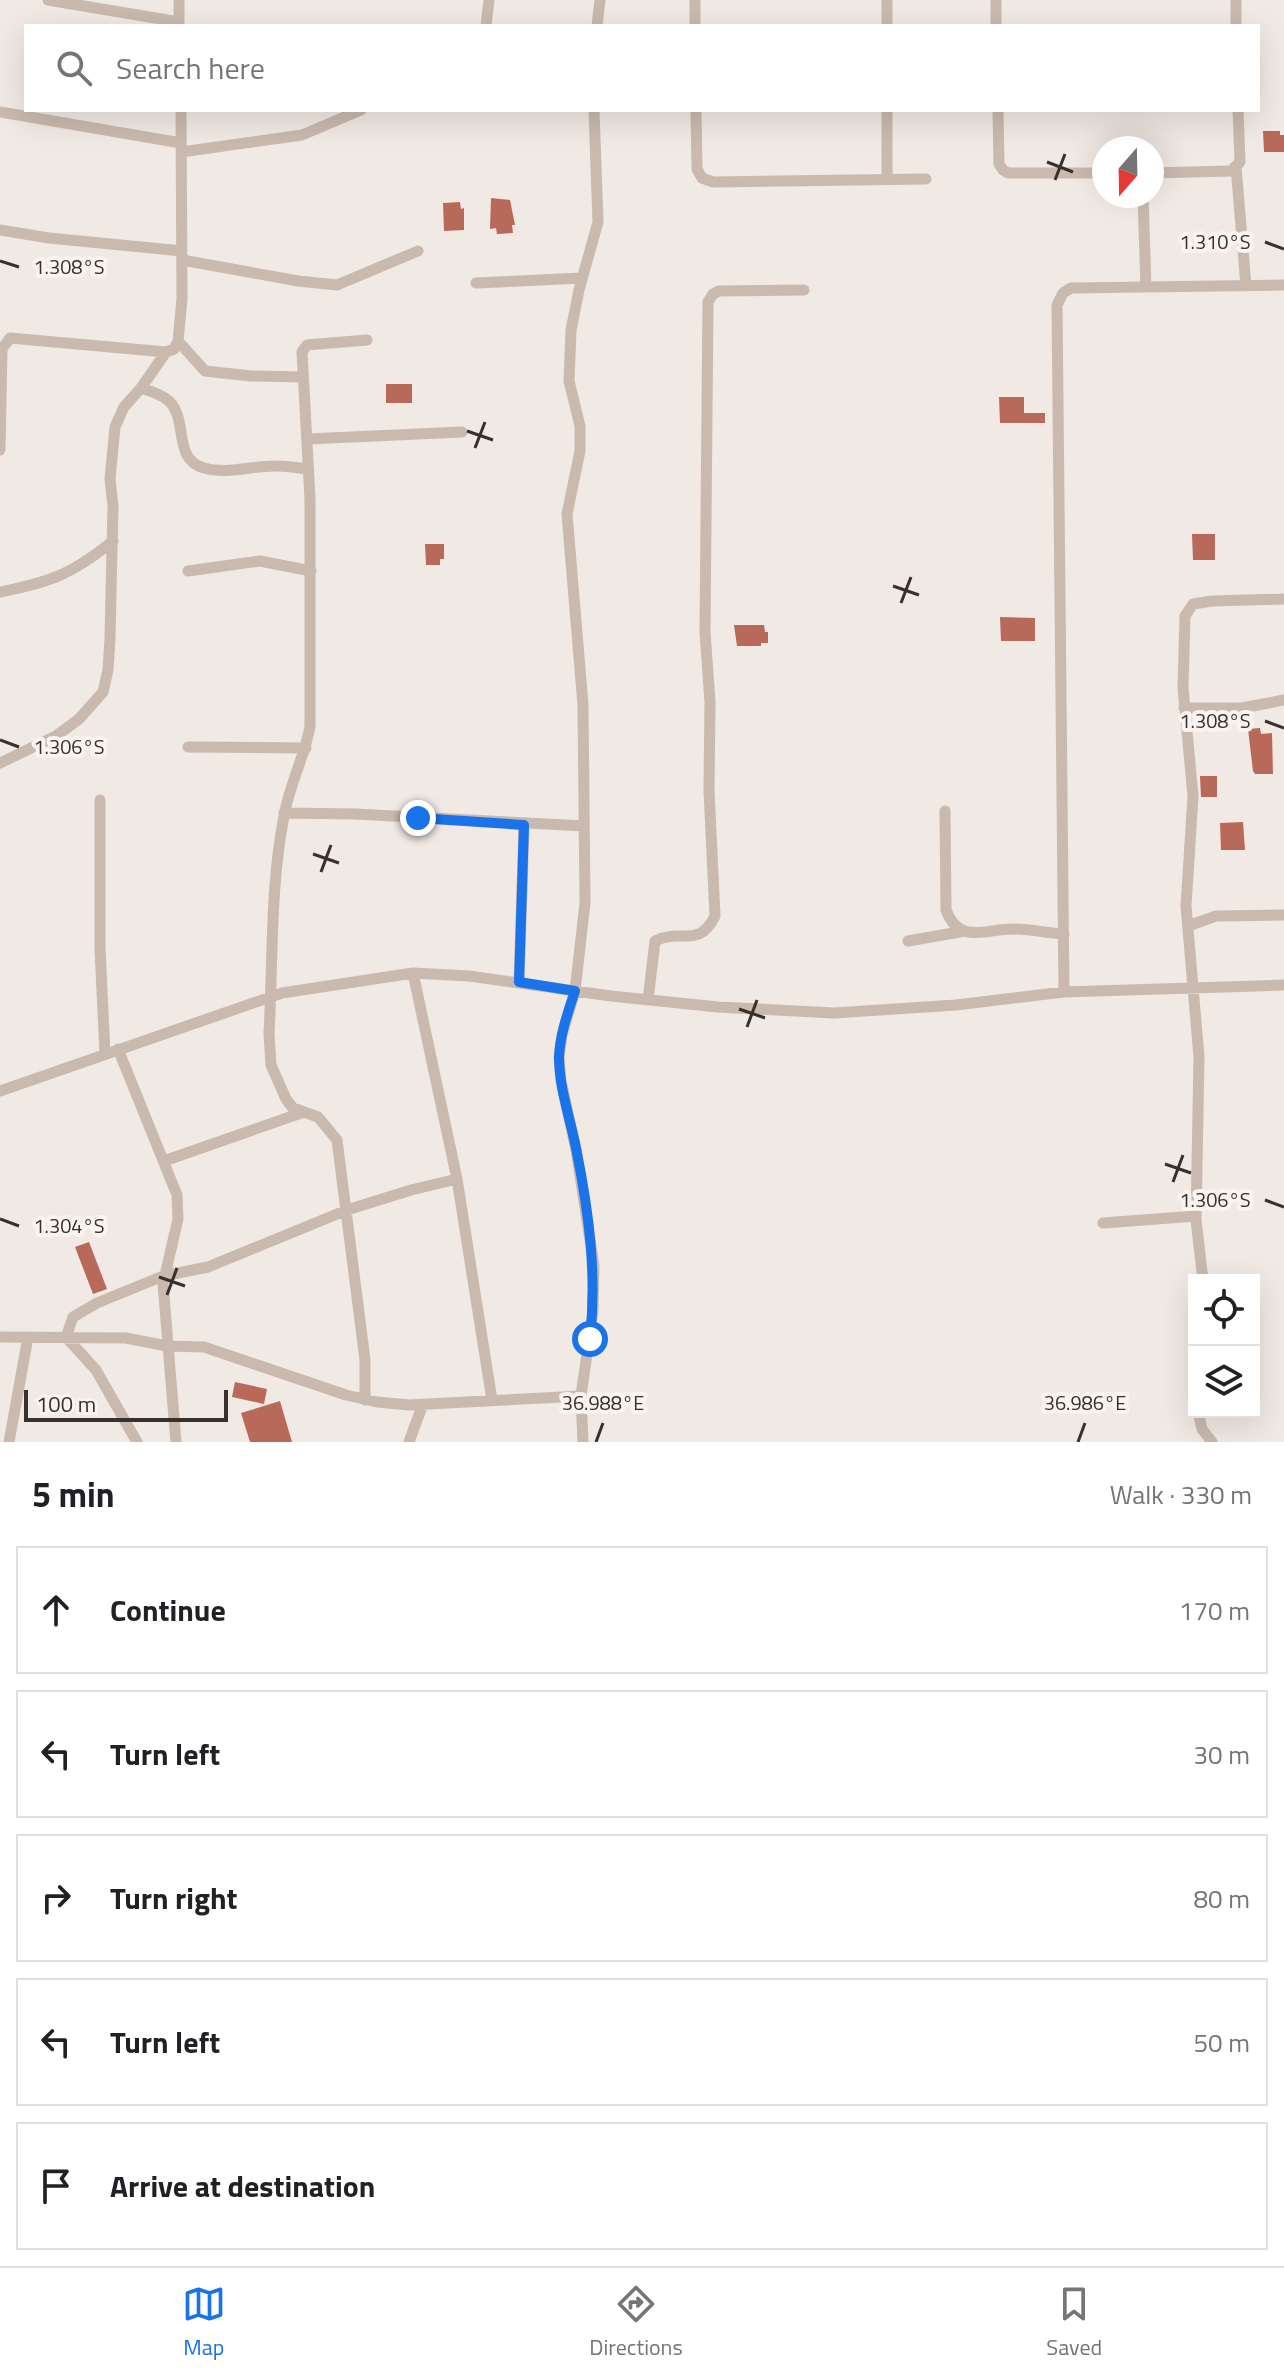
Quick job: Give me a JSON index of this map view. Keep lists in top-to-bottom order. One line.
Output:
{"scale_bar":"100 m","north":"bottom","page":{"search":"Search here","scale":"100 m","heading":["5 min","Walk · 330 m"],"list":[["Continue","170 m"],["Turn left","30 m"],["Turn right","80 m"],["Turn left","50 m"],"Arrive at destination"],"nav":["Map","Directions","Saved"]},"coordinates":["1.310°S","1.308°S","1.306°S","1.304°S","36.988°E","36.986°E"]}
